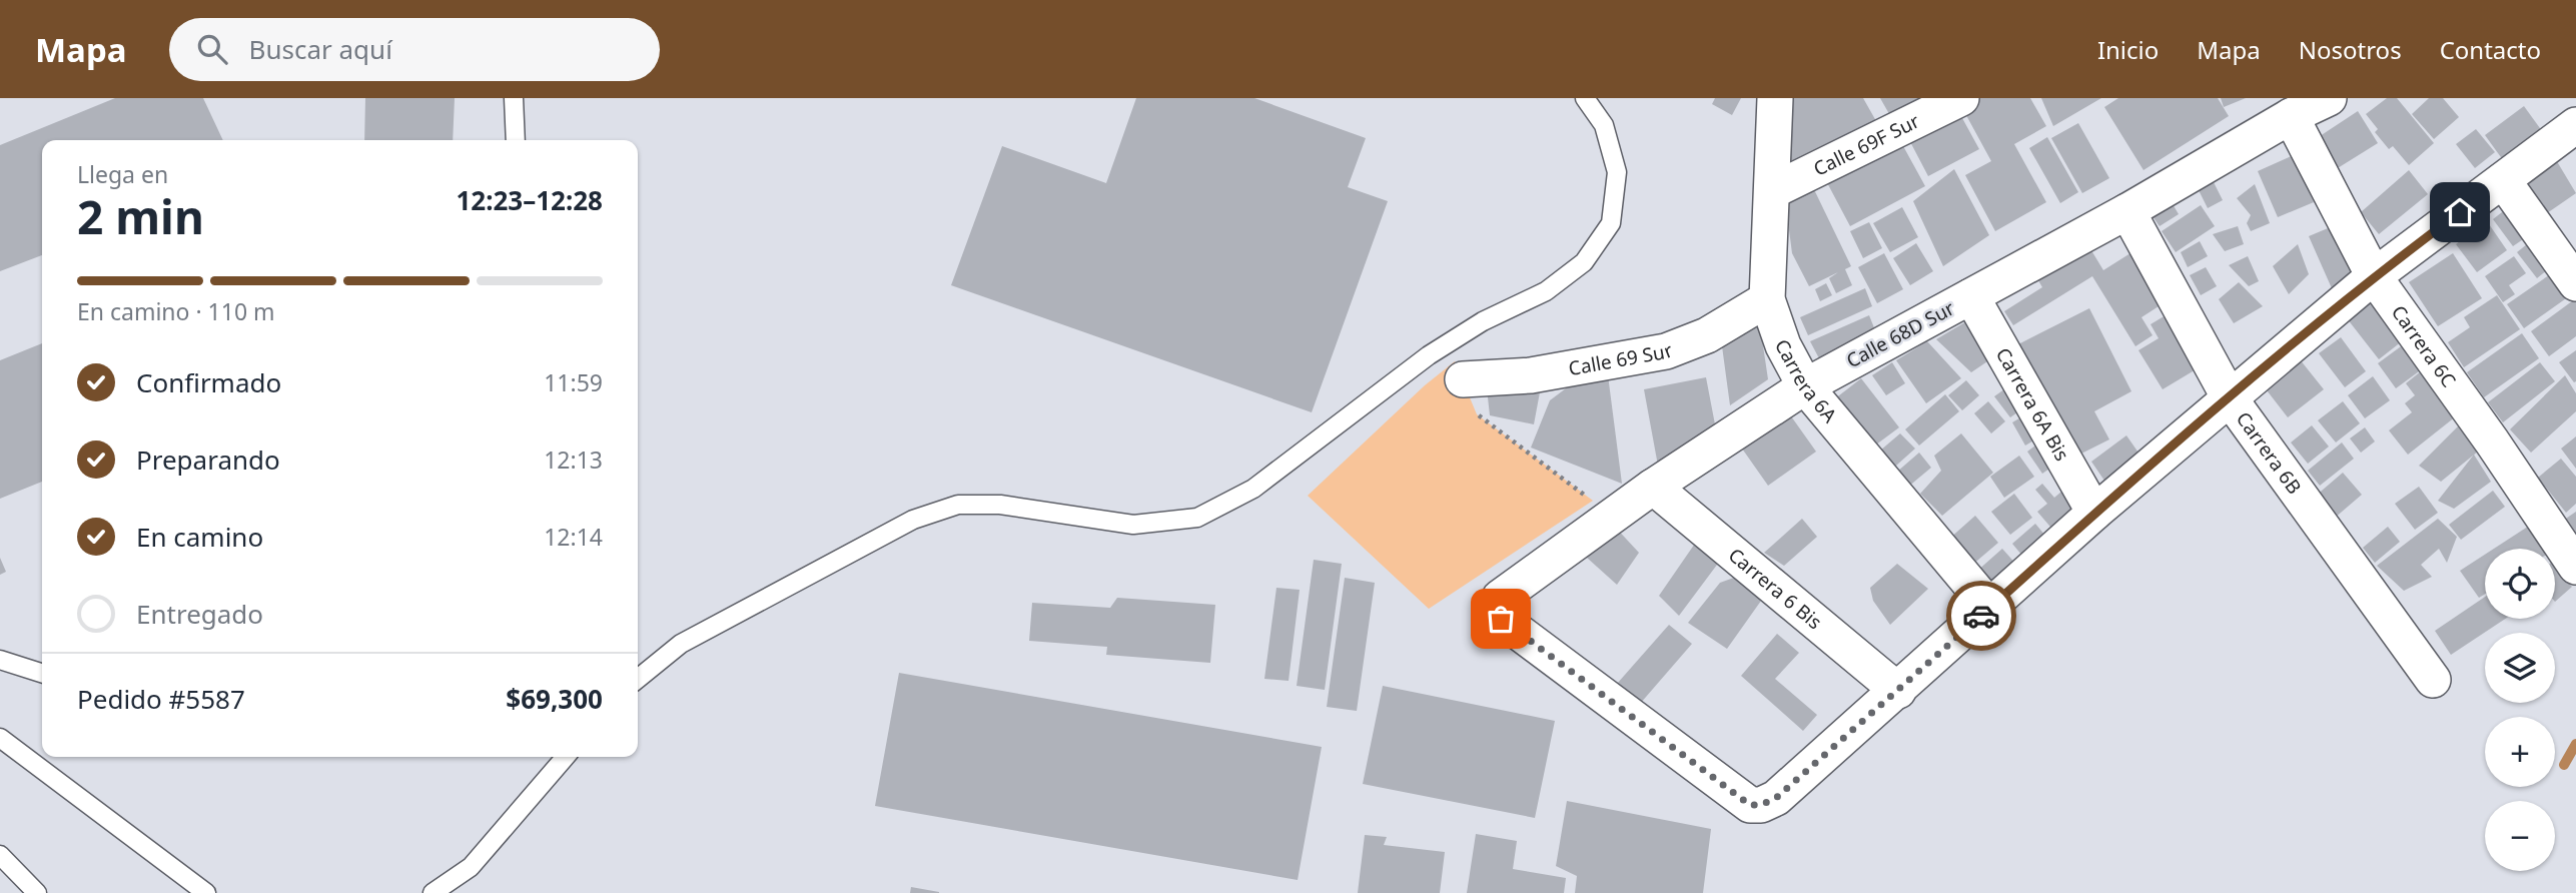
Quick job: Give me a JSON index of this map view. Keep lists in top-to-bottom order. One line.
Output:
{"streets":{"street":["Calle 69F Sur","Calle 68D Sur","Carrera 6C","Calle 69 Sur","Carrera 6A","Carrera 6A Bis","Carrera 6B","Carrera 6 Bis"]},"crossings":[["Calle 69F Sur","Carrera 6A"],["Calle 68D Sur","Carrera 6C"],["Calle 68D Sur","Carrera 6A"],["Calle 68D Sur","Carrera 6A Bis"],["Calle 68D Sur","Carrera 6B"],["Calle 68D Sur","Carrera 6 Bis"],["Calle 69 Sur","Carrera 6A"]],"page":{"header":"Mapa","search":"Buscar aquí","nav":["Inicio","Mapa","Nosotros","Contacto"],"heading":["2 min","Llega en","12:23–12:28"],"panel":["Pedido #5587","$69,300"],"bar":"En camino · 110 m","list":[["Confirmado","11:59"],["Preparando","12:13"],["En camino","12:14"],"Entregado"],"map_buttons":["+","−"]}}
